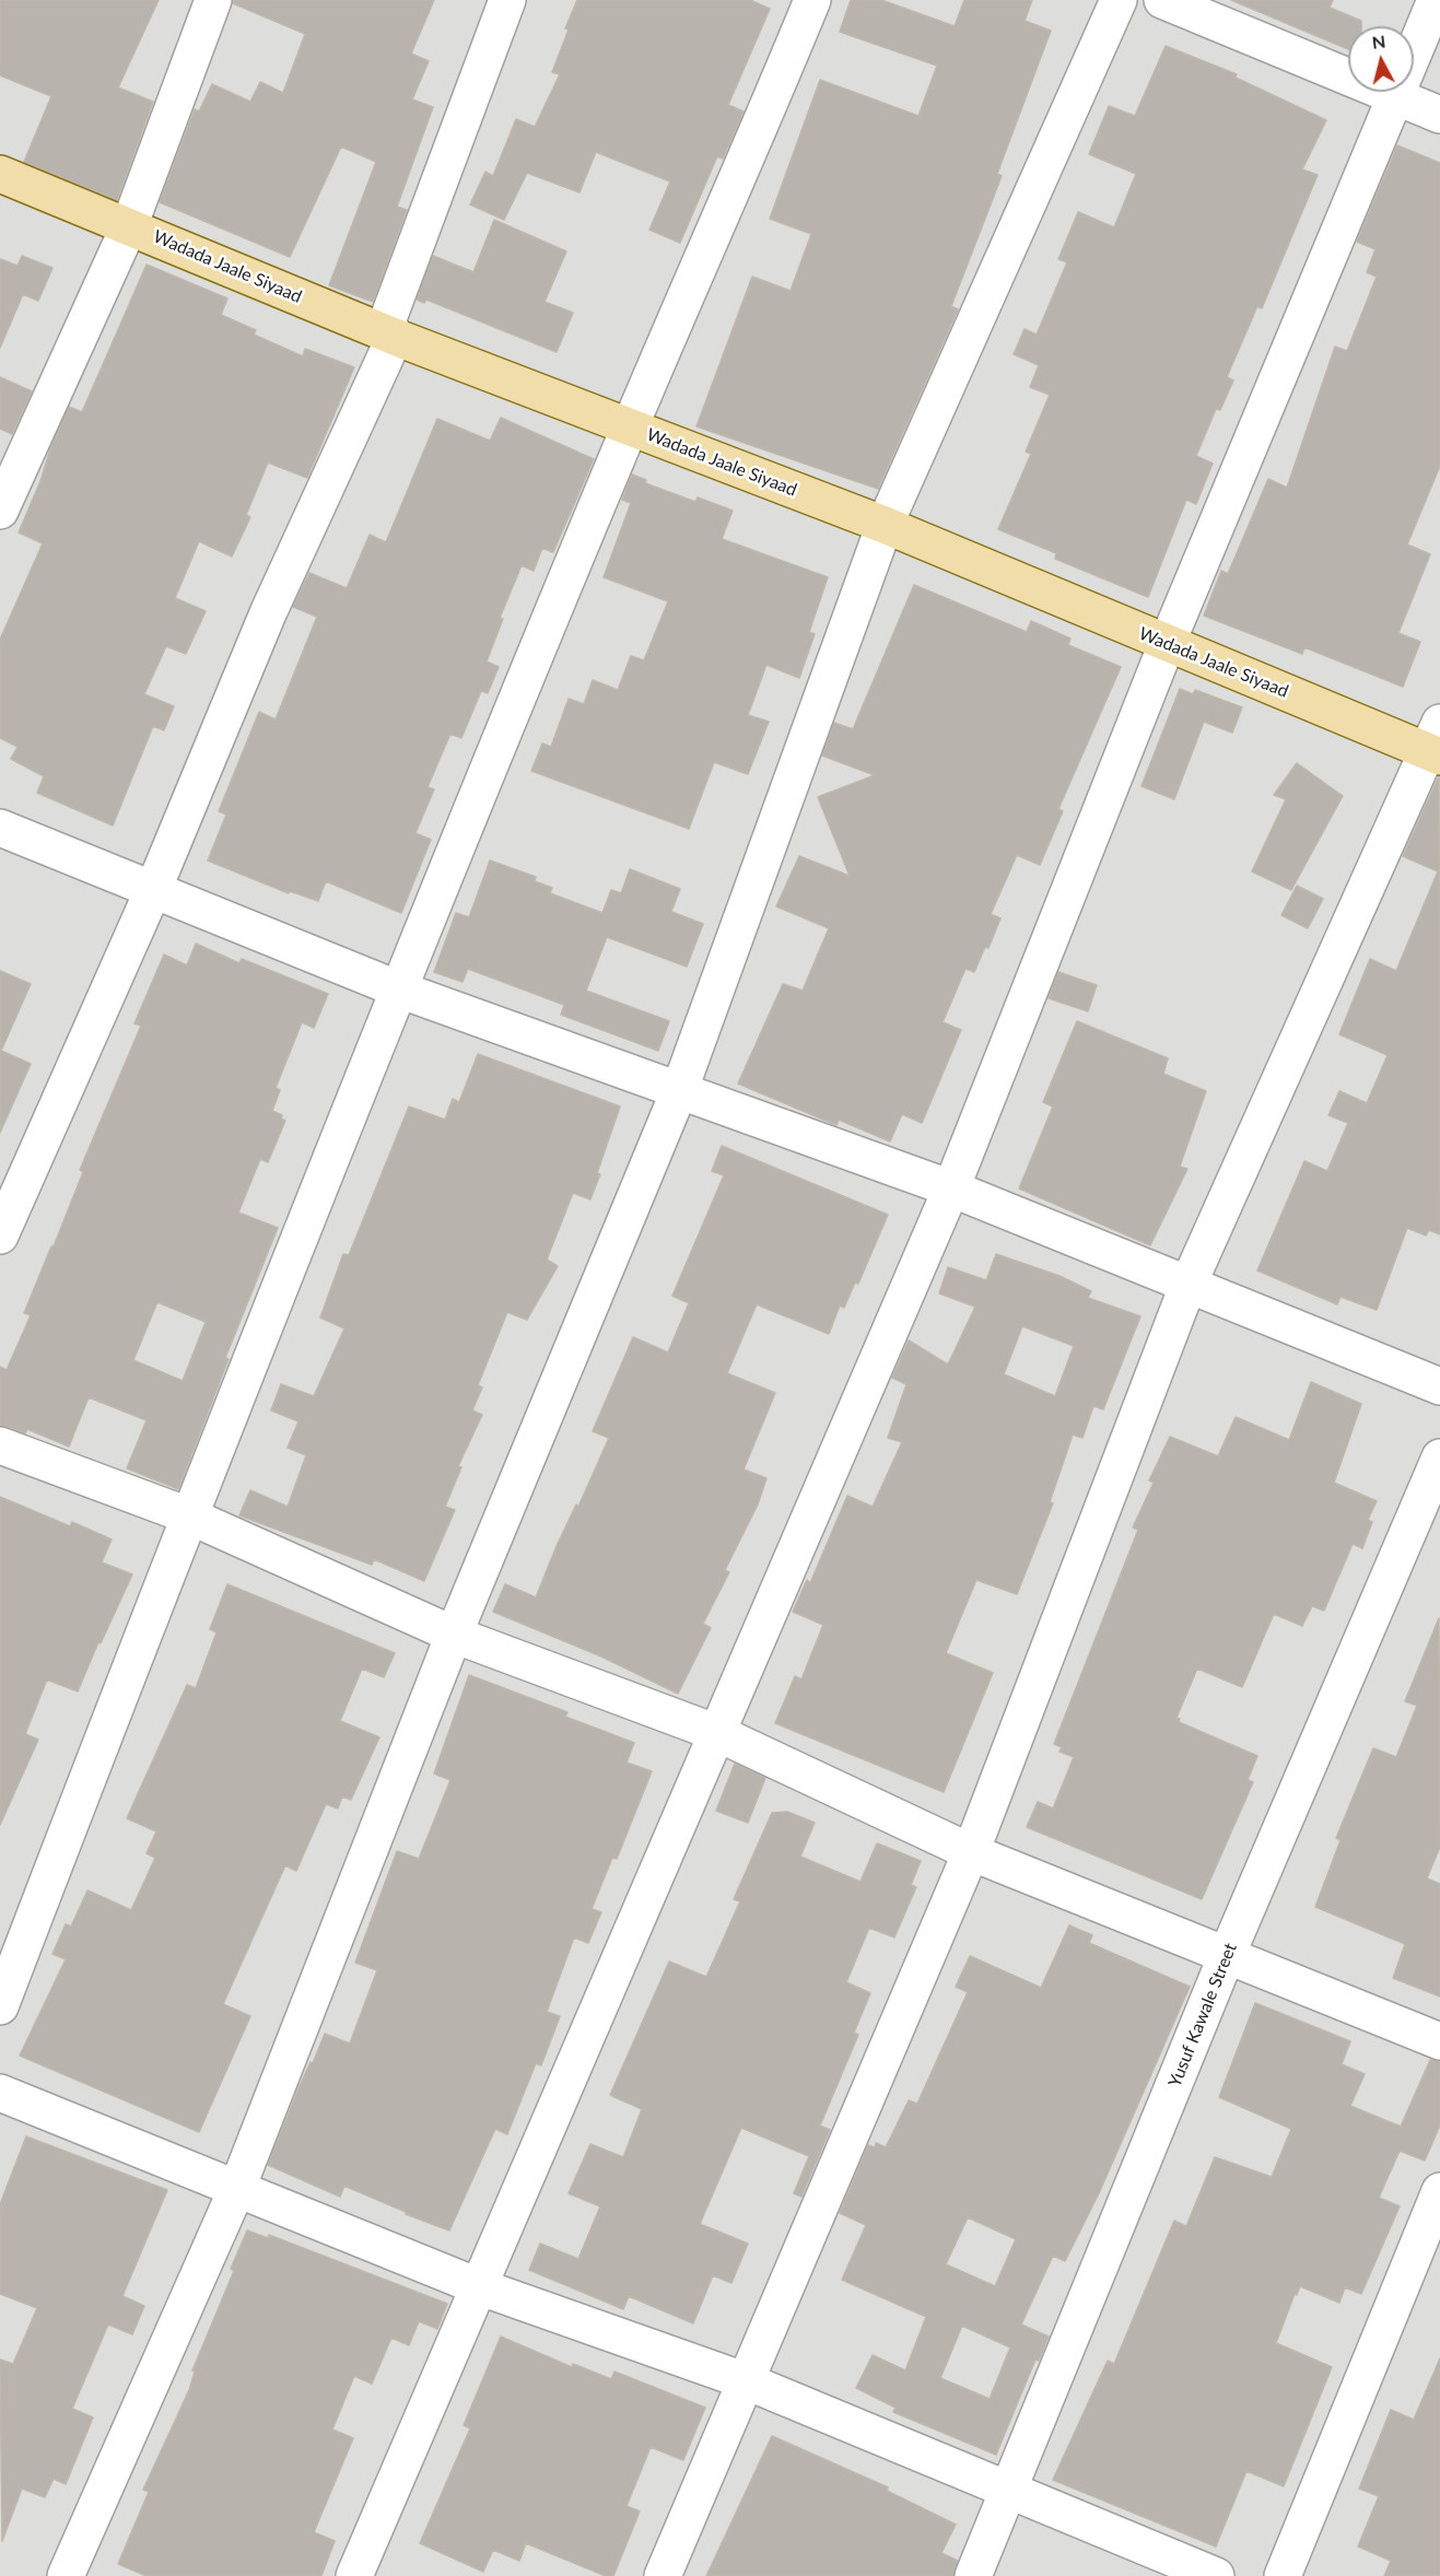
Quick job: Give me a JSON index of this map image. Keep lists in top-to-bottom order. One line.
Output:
{"streets":{"main road":["Wadada Jaale Siyaad"],"street":["Yusuf Kawale Street"]},"north":"top"}
